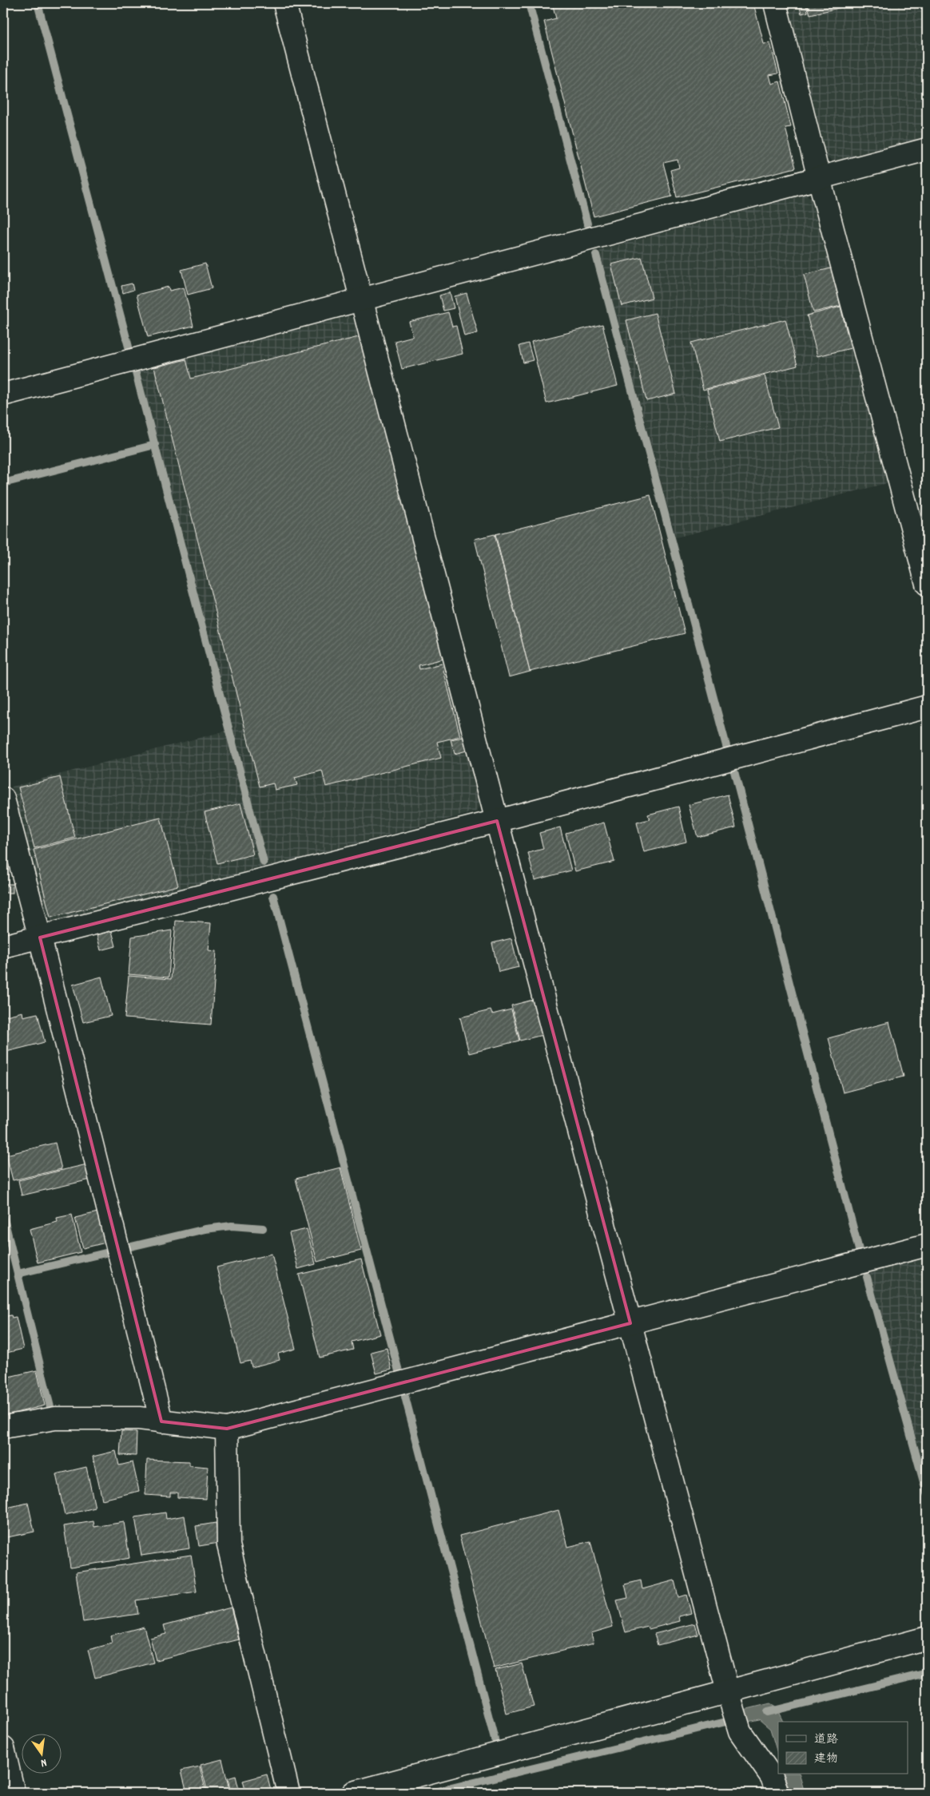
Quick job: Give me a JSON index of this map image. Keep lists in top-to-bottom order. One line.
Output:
{"legend":["道路","建物"],"north":"bottom"}
